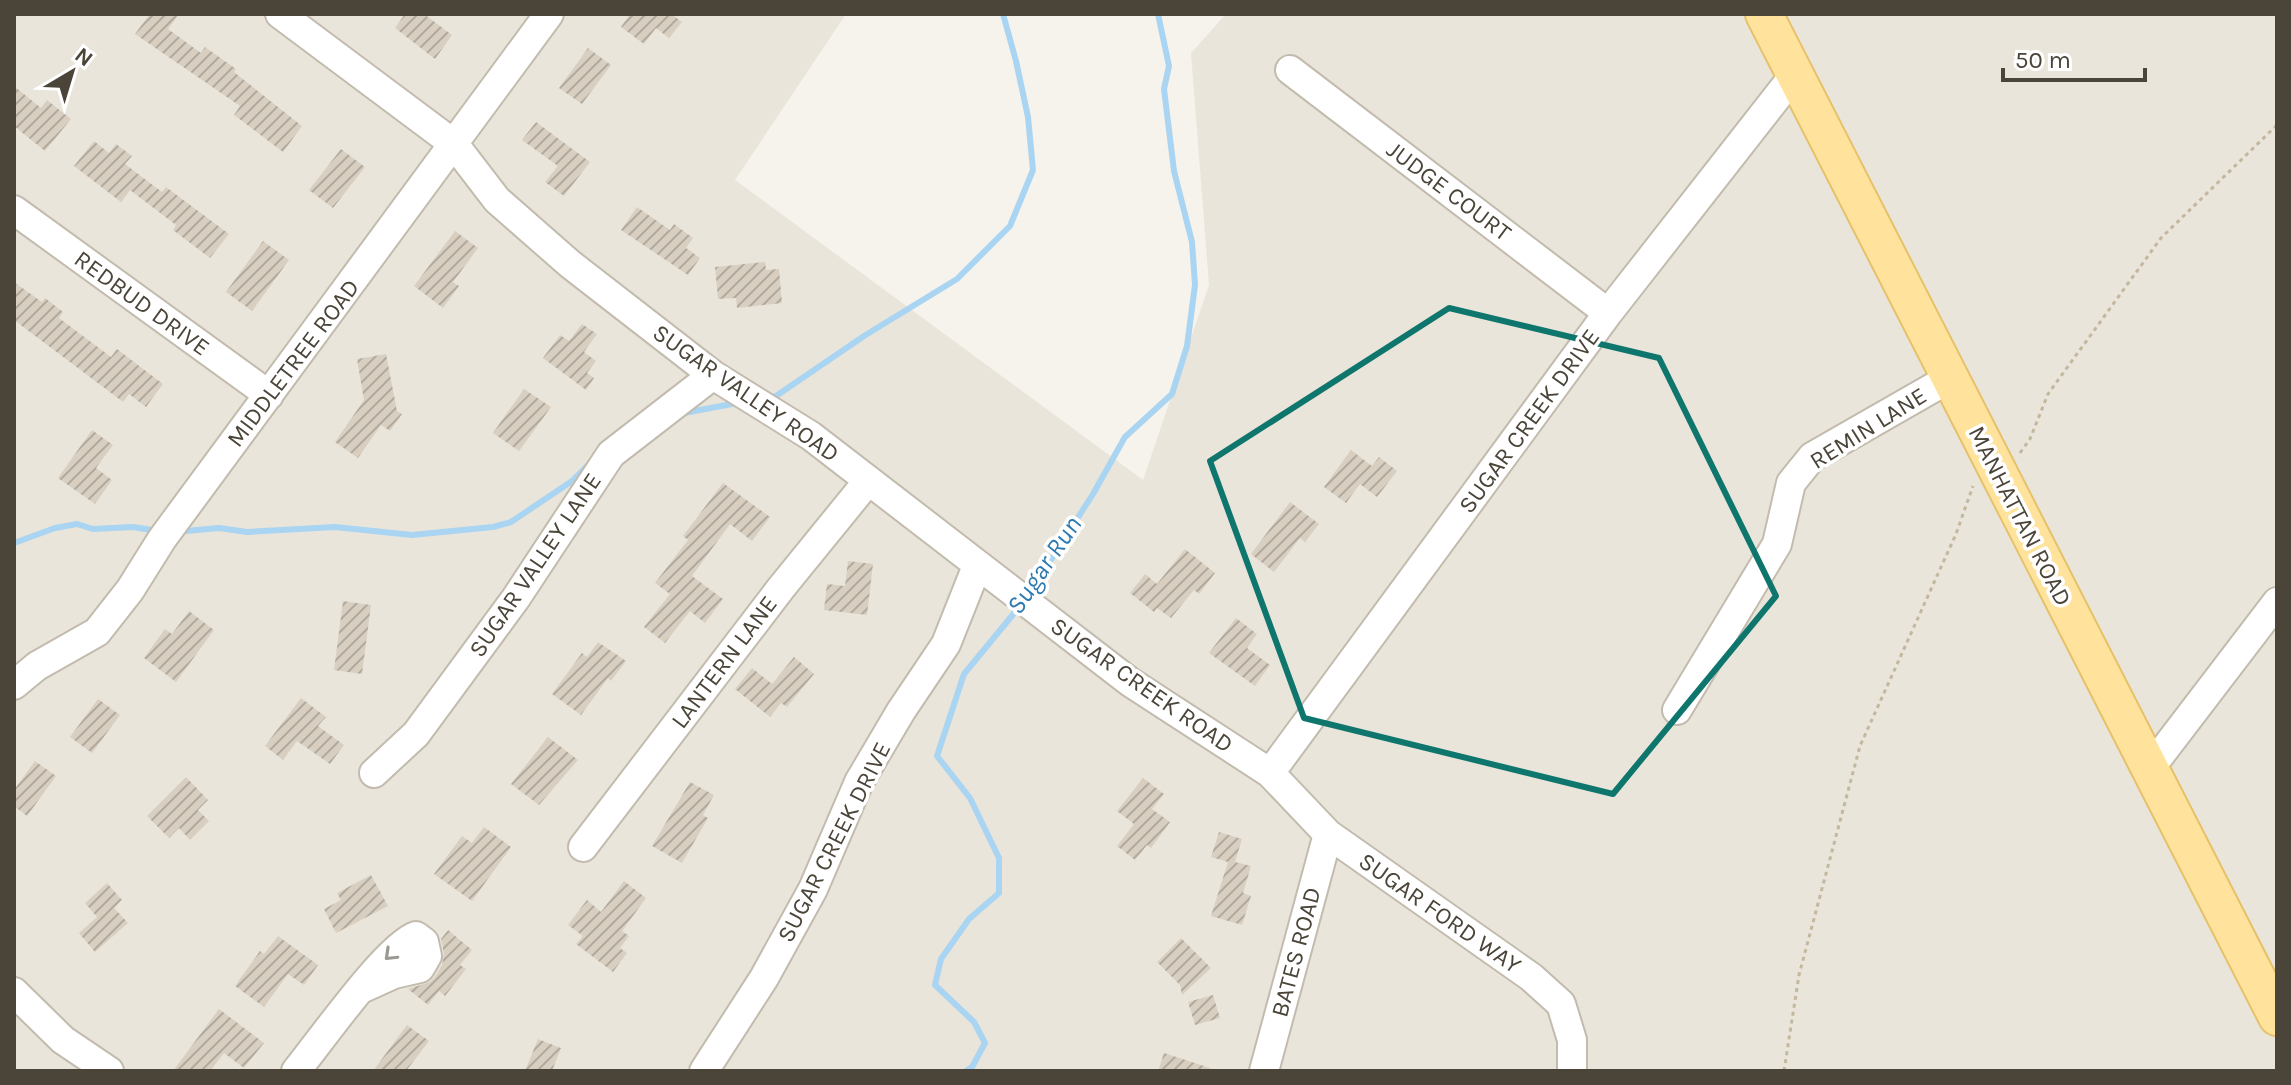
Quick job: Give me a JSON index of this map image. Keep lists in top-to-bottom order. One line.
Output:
{"streets":{"main road":["MANHATTAN ROAD"],"street":["JUDGE COURT","REDBUD DRIVE","MIDDLETREE ROAD","SUGAR VALLEY ROAD","SUGAR CREEK DRIVE","REMIN LANE","SUGAR VALLEY LANE","LANTERN LANE","SUGAR CREEK ROAD","SUGAR FORD WAY","BATES ROAD"]},"crossings":[["JUDGE COURT","SUGAR CREEK DRIVE"],["REDBUD DRIVE","MIDDLETREE ROAD"],["MIDDLETREE ROAD","SUGAR VALLEY ROAD"],["SUGAR VALLEY ROAD","SUGAR CREEK DRIVE"],["SUGAR VALLEY ROAD","SUGAR VALLEY LANE"],["SUGAR VALLEY ROAD","LANTERN LANE"],["SUGAR VALLEY ROAD","SUGAR CREEK ROAD"],["SUGAR CREEK DRIVE","MANHATTAN ROAD"],["SUGAR CREEK DRIVE","SUGAR CREEK ROAD"],["SUGAR CREEK DRIVE","SUGAR FORD WAY"],["REMIN LANE","MANHATTAN ROAD"],["SUGAR CREEK ROAD","SUGAR FORD WAY"],["SUGAR FORD WAY","BATES ROAD"]],"water":["Sugar Run"],"scale_bar":"50 m","north":"top right"}
